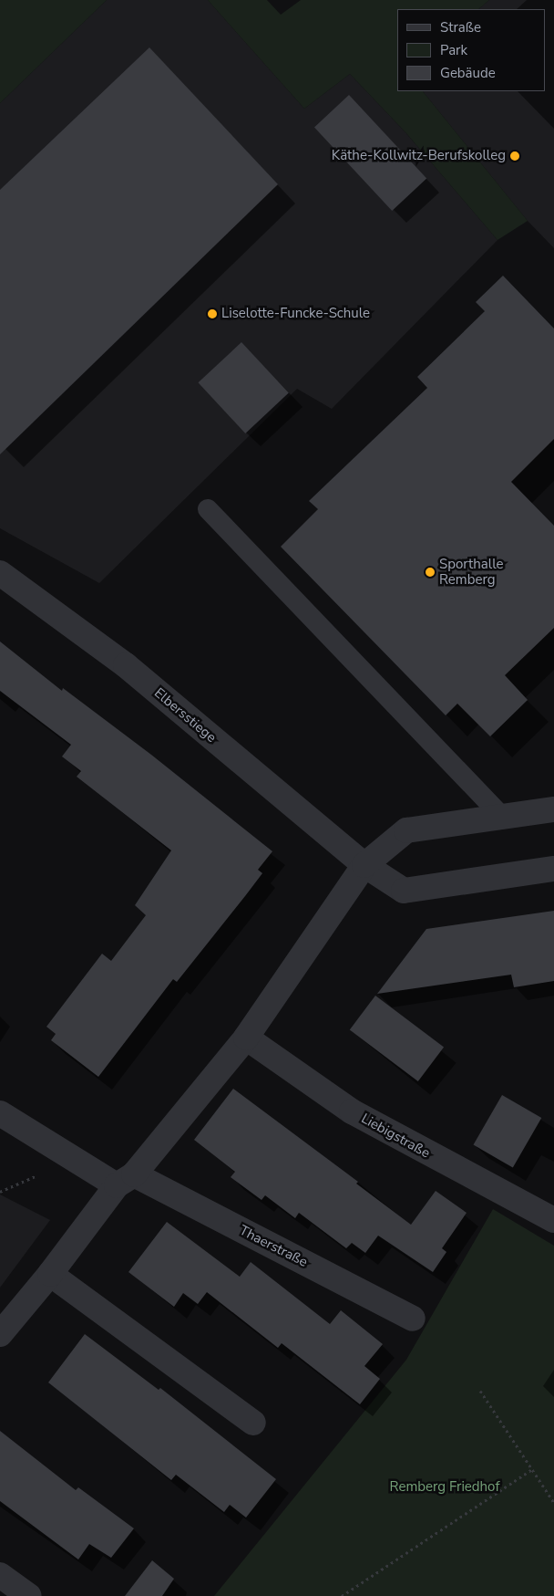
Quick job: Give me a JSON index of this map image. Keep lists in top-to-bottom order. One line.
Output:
{"streets":{"street":["Elbersstiege","Liebigstraße","Thaerstraße"]},"parks":["Remberg Friedhof"],"places":["Käthe-Kollwitz-Berufskolleg","Liselotte-Funcke-Schule","Sporthalle Remberg"],"legend":["Straße","Park","Gebäude"]}
